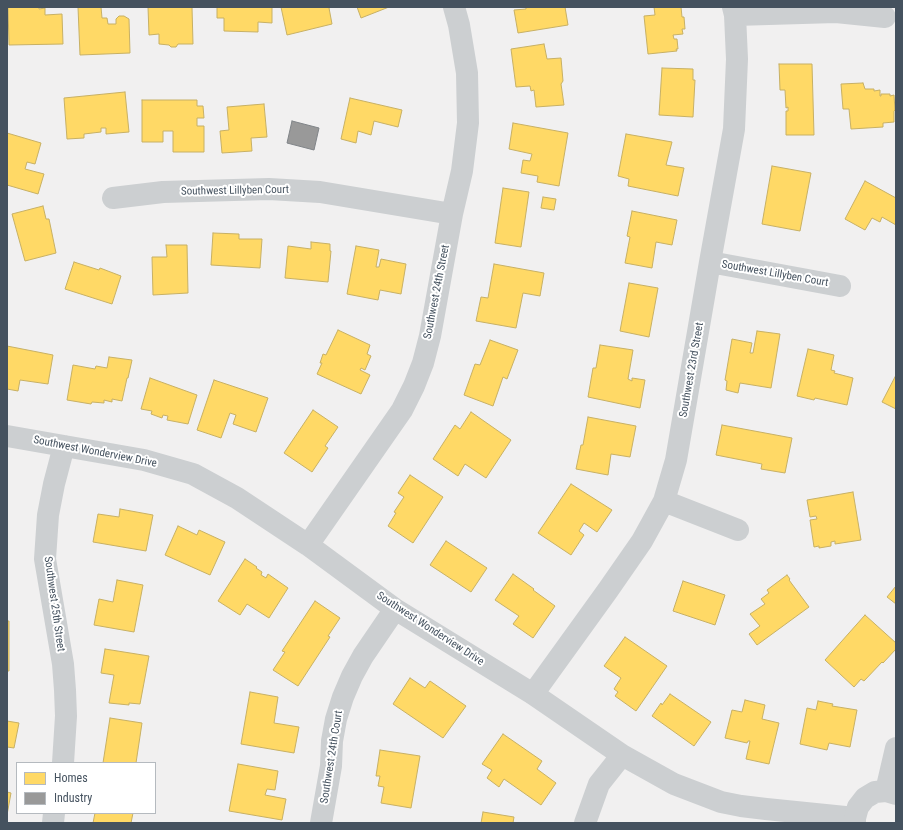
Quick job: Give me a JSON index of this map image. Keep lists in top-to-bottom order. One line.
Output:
{"streets":{"street":["Southwest Lillyben Court","Southwest 24th Street","Southwest 23rd Street","Southwest Wonderview Drive","Southwest 25th Street","Southwest 24th Court"]},"crossings":[["Southwest Lillyben Court","Southwest 24th Street"],["Southwest Lillyben Court","Southwest 23rd Street"],["Southwest 24th Street","Southwest Wonderview Drive"],["Southwest 23rd Street","Southwest Wonderview Drive"],["Southwest Wonderview Drive","Southwest 25th Street"],["Southwest Wonderview Drive","Southwest 24th Court"]],"legend":["Homes","Industry"]}
